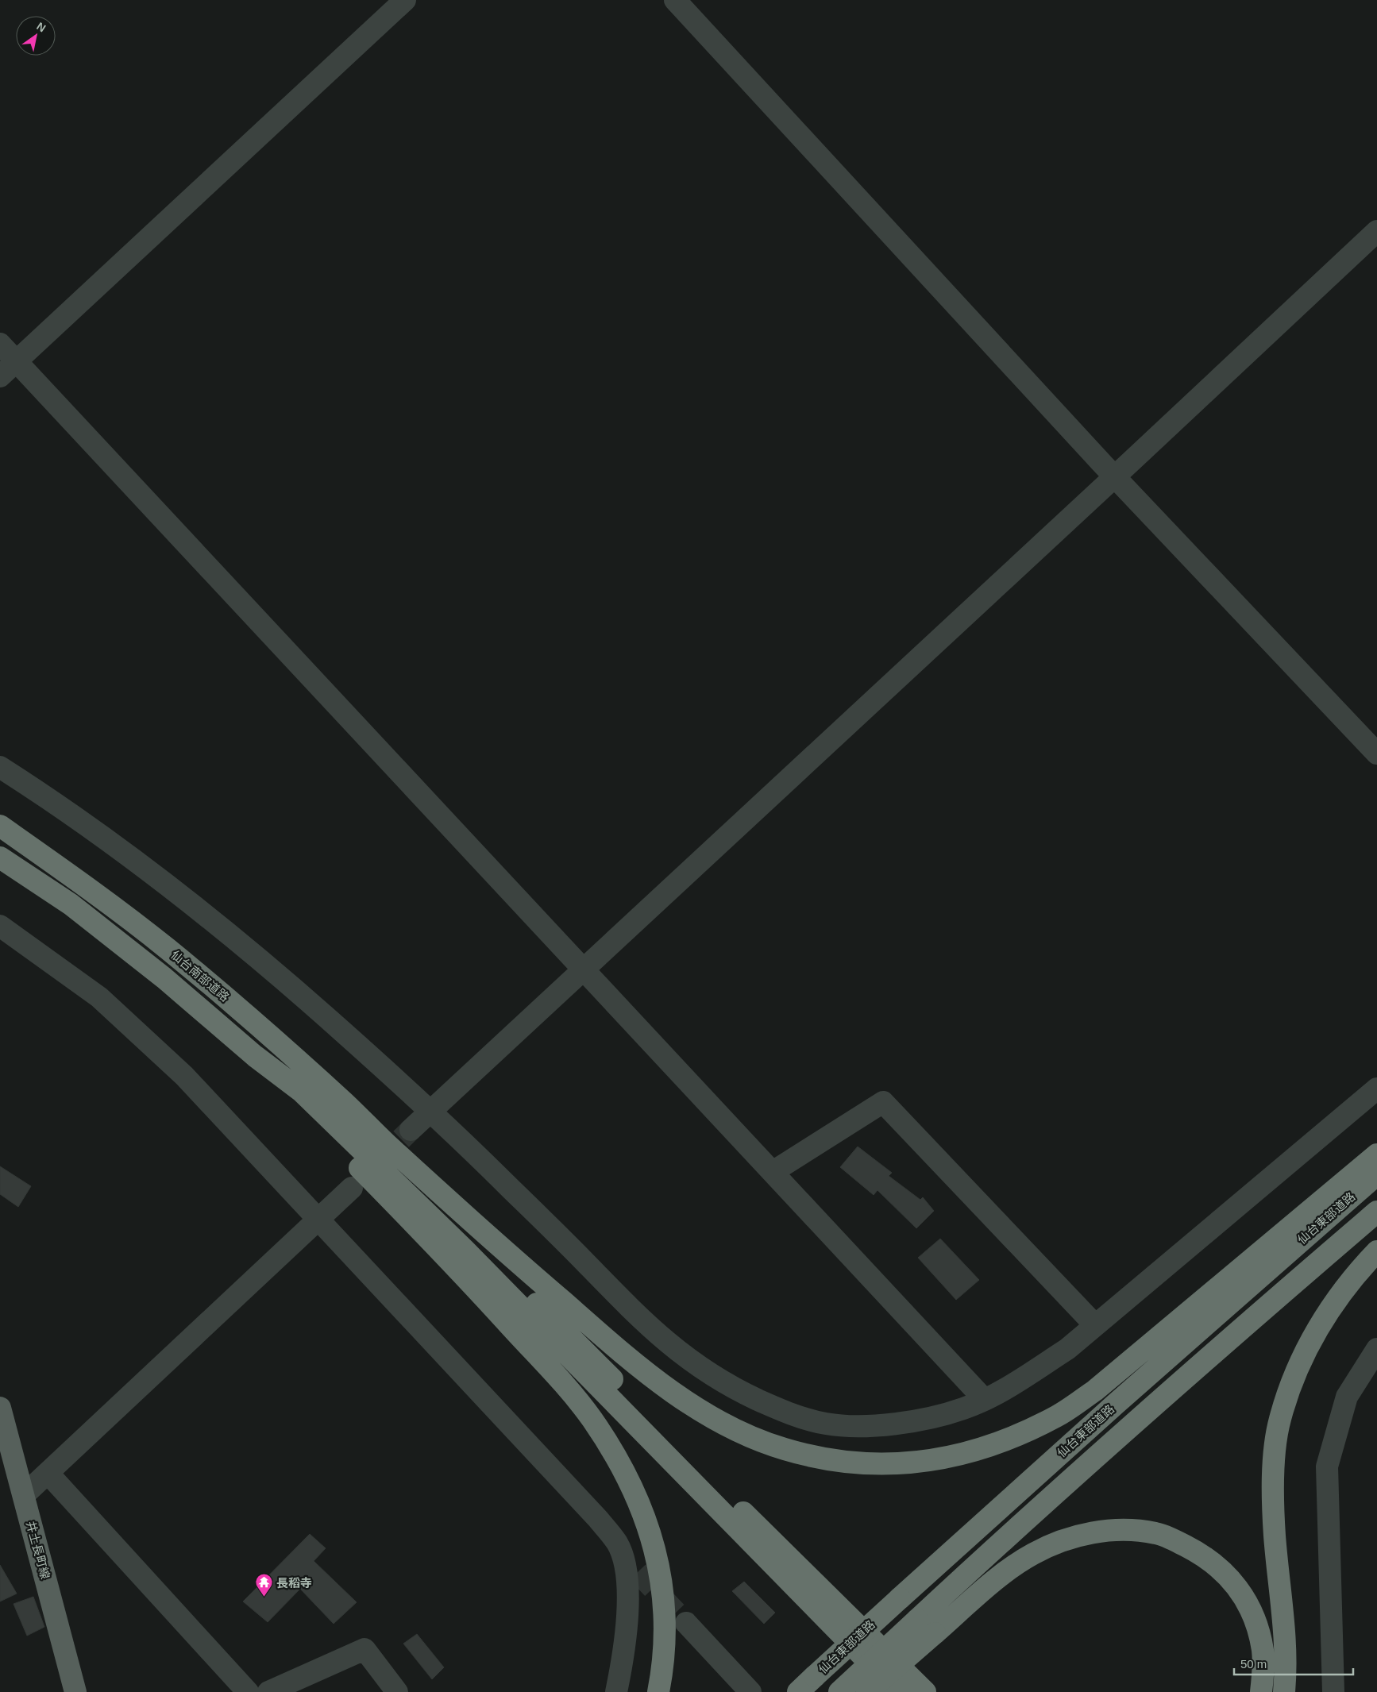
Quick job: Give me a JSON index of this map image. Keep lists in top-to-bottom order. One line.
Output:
{"streets":{"highway":["仙台南部道路","仙台東部道路"],"main road":["井土長町線"]},"places":{"temple":["長稻寺"]},"scale_bar":"50 m","north":"top right"}
